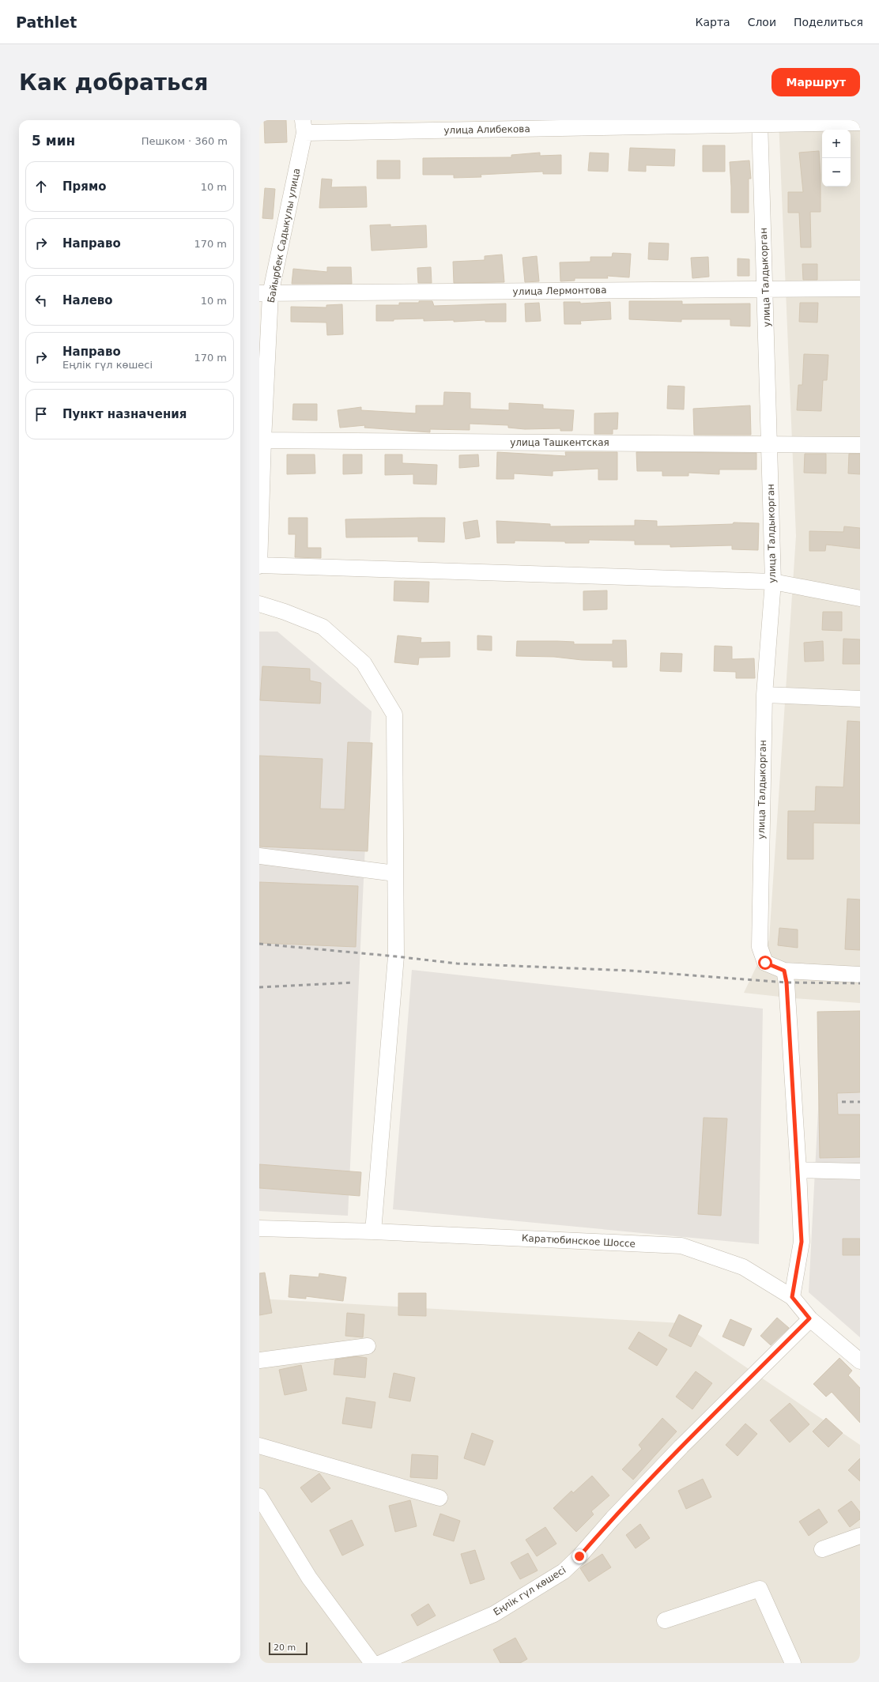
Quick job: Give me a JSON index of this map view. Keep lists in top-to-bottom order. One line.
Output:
{"streets":{"street":["улица Алибекова","Байырбек Садыкулы улица","улица Талдыкорган","улица Лермонтова","улица Ташкентская","Каратюбинское Шоссе","Еңлік гүл көшесі"]},"crossings":[["улица Алибекова","Байырбек Садыкулы улица"],["улица Алибекова","улица Талдыкорган"],["Байырбек Садыкулы улица","улица Лермонтова"],["Байырбек Садыкулы улица","улица Ташкентская"],["улица Талдыкорган","улица Лермонтова"],["улица Талдыкорган","улица Ташкентская"],["Каратюбинское Шоссе","Еңлік гүл көшесі"]],"scale_bar":"20 m","page":{"header":"Pathlet","nav":["Карта","Слои","Поделиться"],"buttons":"Маршрут","title":"Как добраться","heading":["5 мин","Пешком · 360 m"],"map_buttons":["+","−"],"list":[["Прямо","10 m"],["Направо","170 m"],["Налево","10 m"],["Направо","Еңлік гүл көшесі","170 m"],"Пункт назначения"],"scale":"20 m"}}
